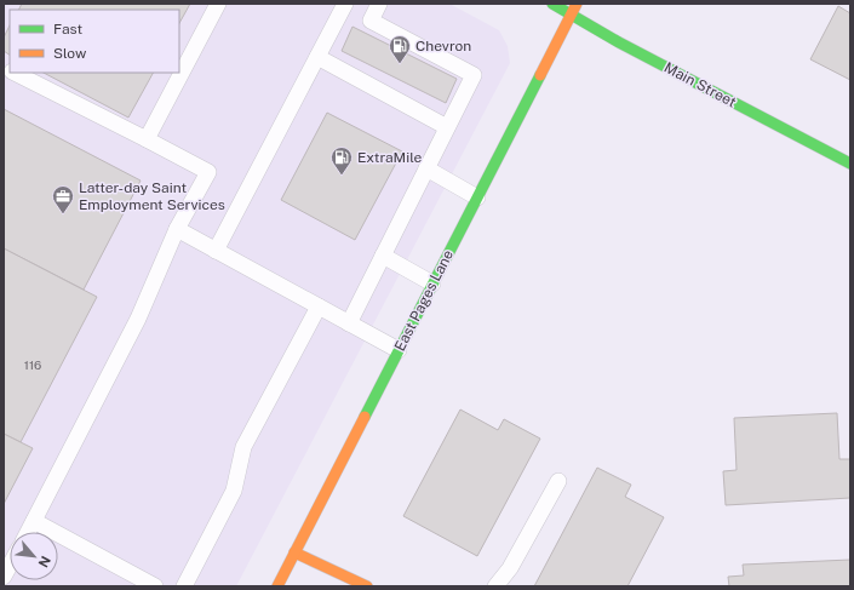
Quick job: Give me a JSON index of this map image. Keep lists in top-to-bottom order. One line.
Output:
{"streets":{"main road":["Main Street","East Pages Lane"]},"crossings":[["Main Street","East Pages Lane"]],"places":{"fuel station":["Chevron","ExtraMile"],"office":["Latter-day Saint Employment Services"]},"house_numbers":["116"],"legend":["Fast","Slow"],"north":"bottom right"}
